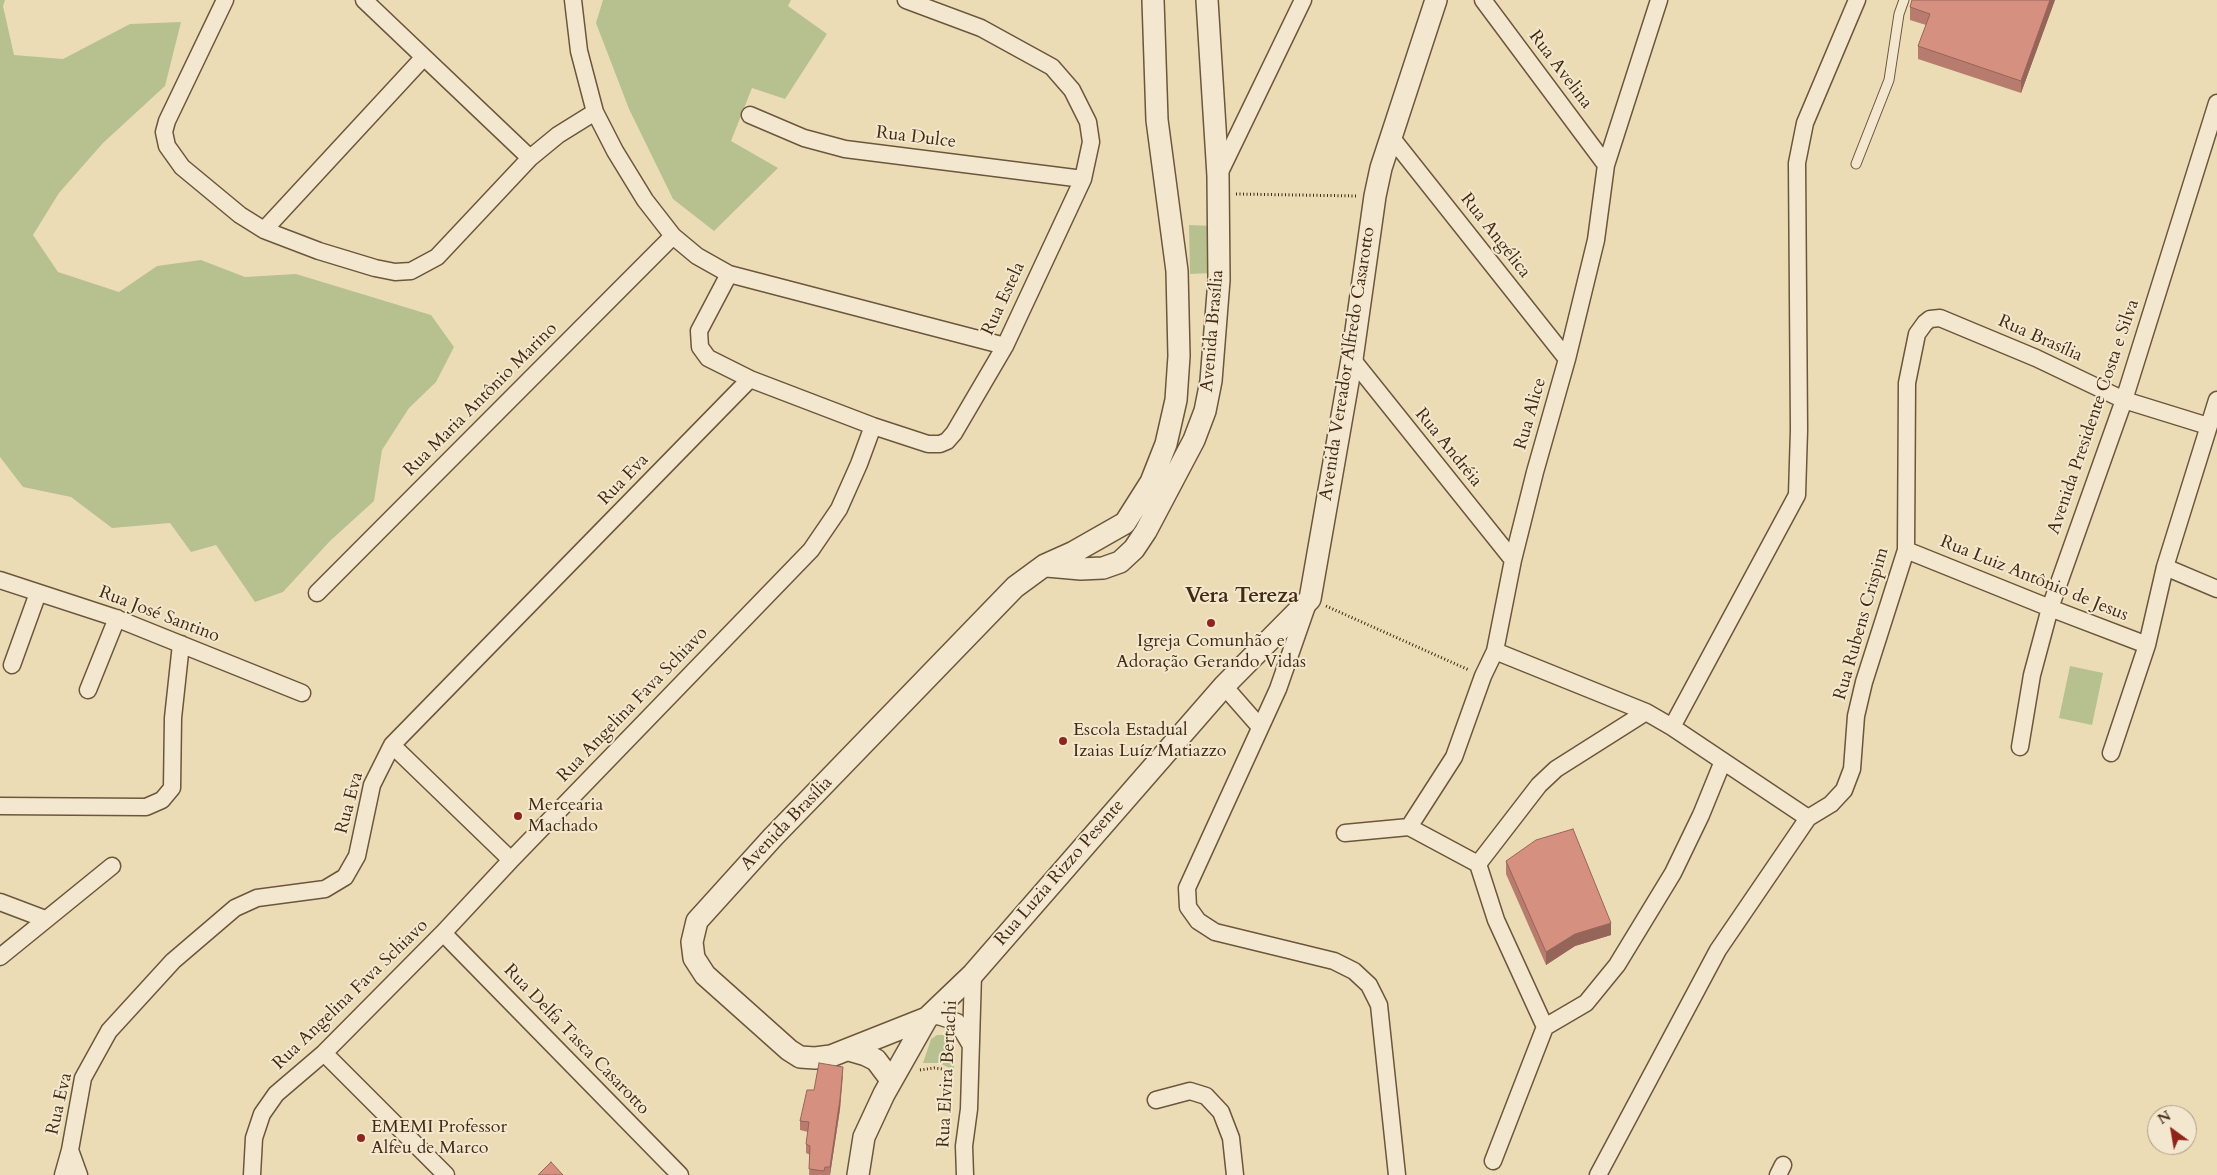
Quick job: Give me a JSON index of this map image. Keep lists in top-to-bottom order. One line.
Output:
{"streets":{"street":["Rua Avelina","Rua Dulce","Rua Angélica","Rua Estela","Avenida Brasília","Rua Brasília","Avenida Vereador Alfredo Casarotto","Rua Maria Antônio Marino","Rua Alice","Avenida Presidente Costa e Silva","Rua Andréia","Rua Eva","Rua Luiz Antônio de Jesus","Rua José Santino","Rua Rubens Crispim","Rua Angelina Fava Schiavo","Rua Luzia Rizzo Pesente","Rua Delfa Tasca Casarotto","Rua Elvira Bertachi"]},"crossings":[["Rua Avelina","Rua Alice"],["Rua Dulce","Rua Estela"],["Rua Angélica","Avenida Vereador Alfredo Casarotto"],["Rua Angélica","Rua Alice"],["Rua Estela","Rua Angelina Fava Schiavo"],["Avenida Brasília","Rua Luzia Rizzo Pesente"],["Rua Brasília","Avenida Presidente Costa e Silva"],["Rua Brasília","Rua Rubens Crispim"],["Avenida Vereador Alfredo Casarotto","Rua Andréia"],["Avenida Vereador Alfredo Casarotto","Rua Luzia Rizzo Pesente"],["Rua Alice","Rua Andréia"],["Avenida Presidente Costa e Silva","Rua Luiz Antônio de Jesus"],["Rua Luiz Antônio de Jesus","Rua Rubens Crispim"],["Rua Angelina Fava Schiavo","Rua Delfa Tasca Casarotto"],["Rua Luzia Rizzo Pesente","Rua Elvira Bertachi"]],"districts":["Vera Tereza"],"places":["Igreja Comunhão e Adoração Gerando Vidas","Escola Estadual Izaias Luíz Matiazzo","Mercearia Machado","EMEMI Professor Alfeu de Marco"],"north":"top left"}
